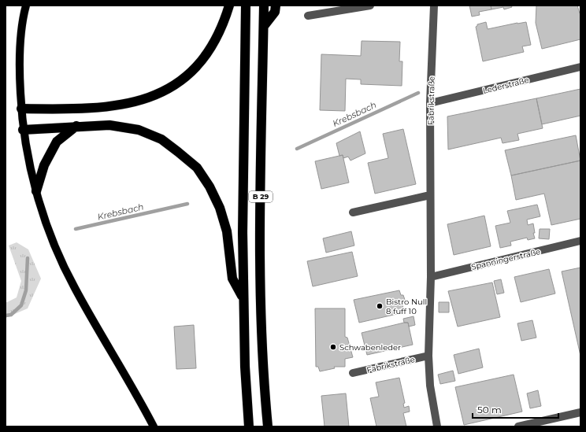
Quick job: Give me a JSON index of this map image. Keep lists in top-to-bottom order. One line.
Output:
{"streets":{"highway":["B 29"],"street":["Lederstraße","Fabrikstraße","Spanningerstraße"]},"crossings":[["Lederstraße","Fabrikstraße"],["Fabrikstraße","Spanningerstraße"]],"water":["Krebsbach"],"places":["Bistro Null 8 fuff 10","Schwabenleder"],"scale_bar":"50 m"}
